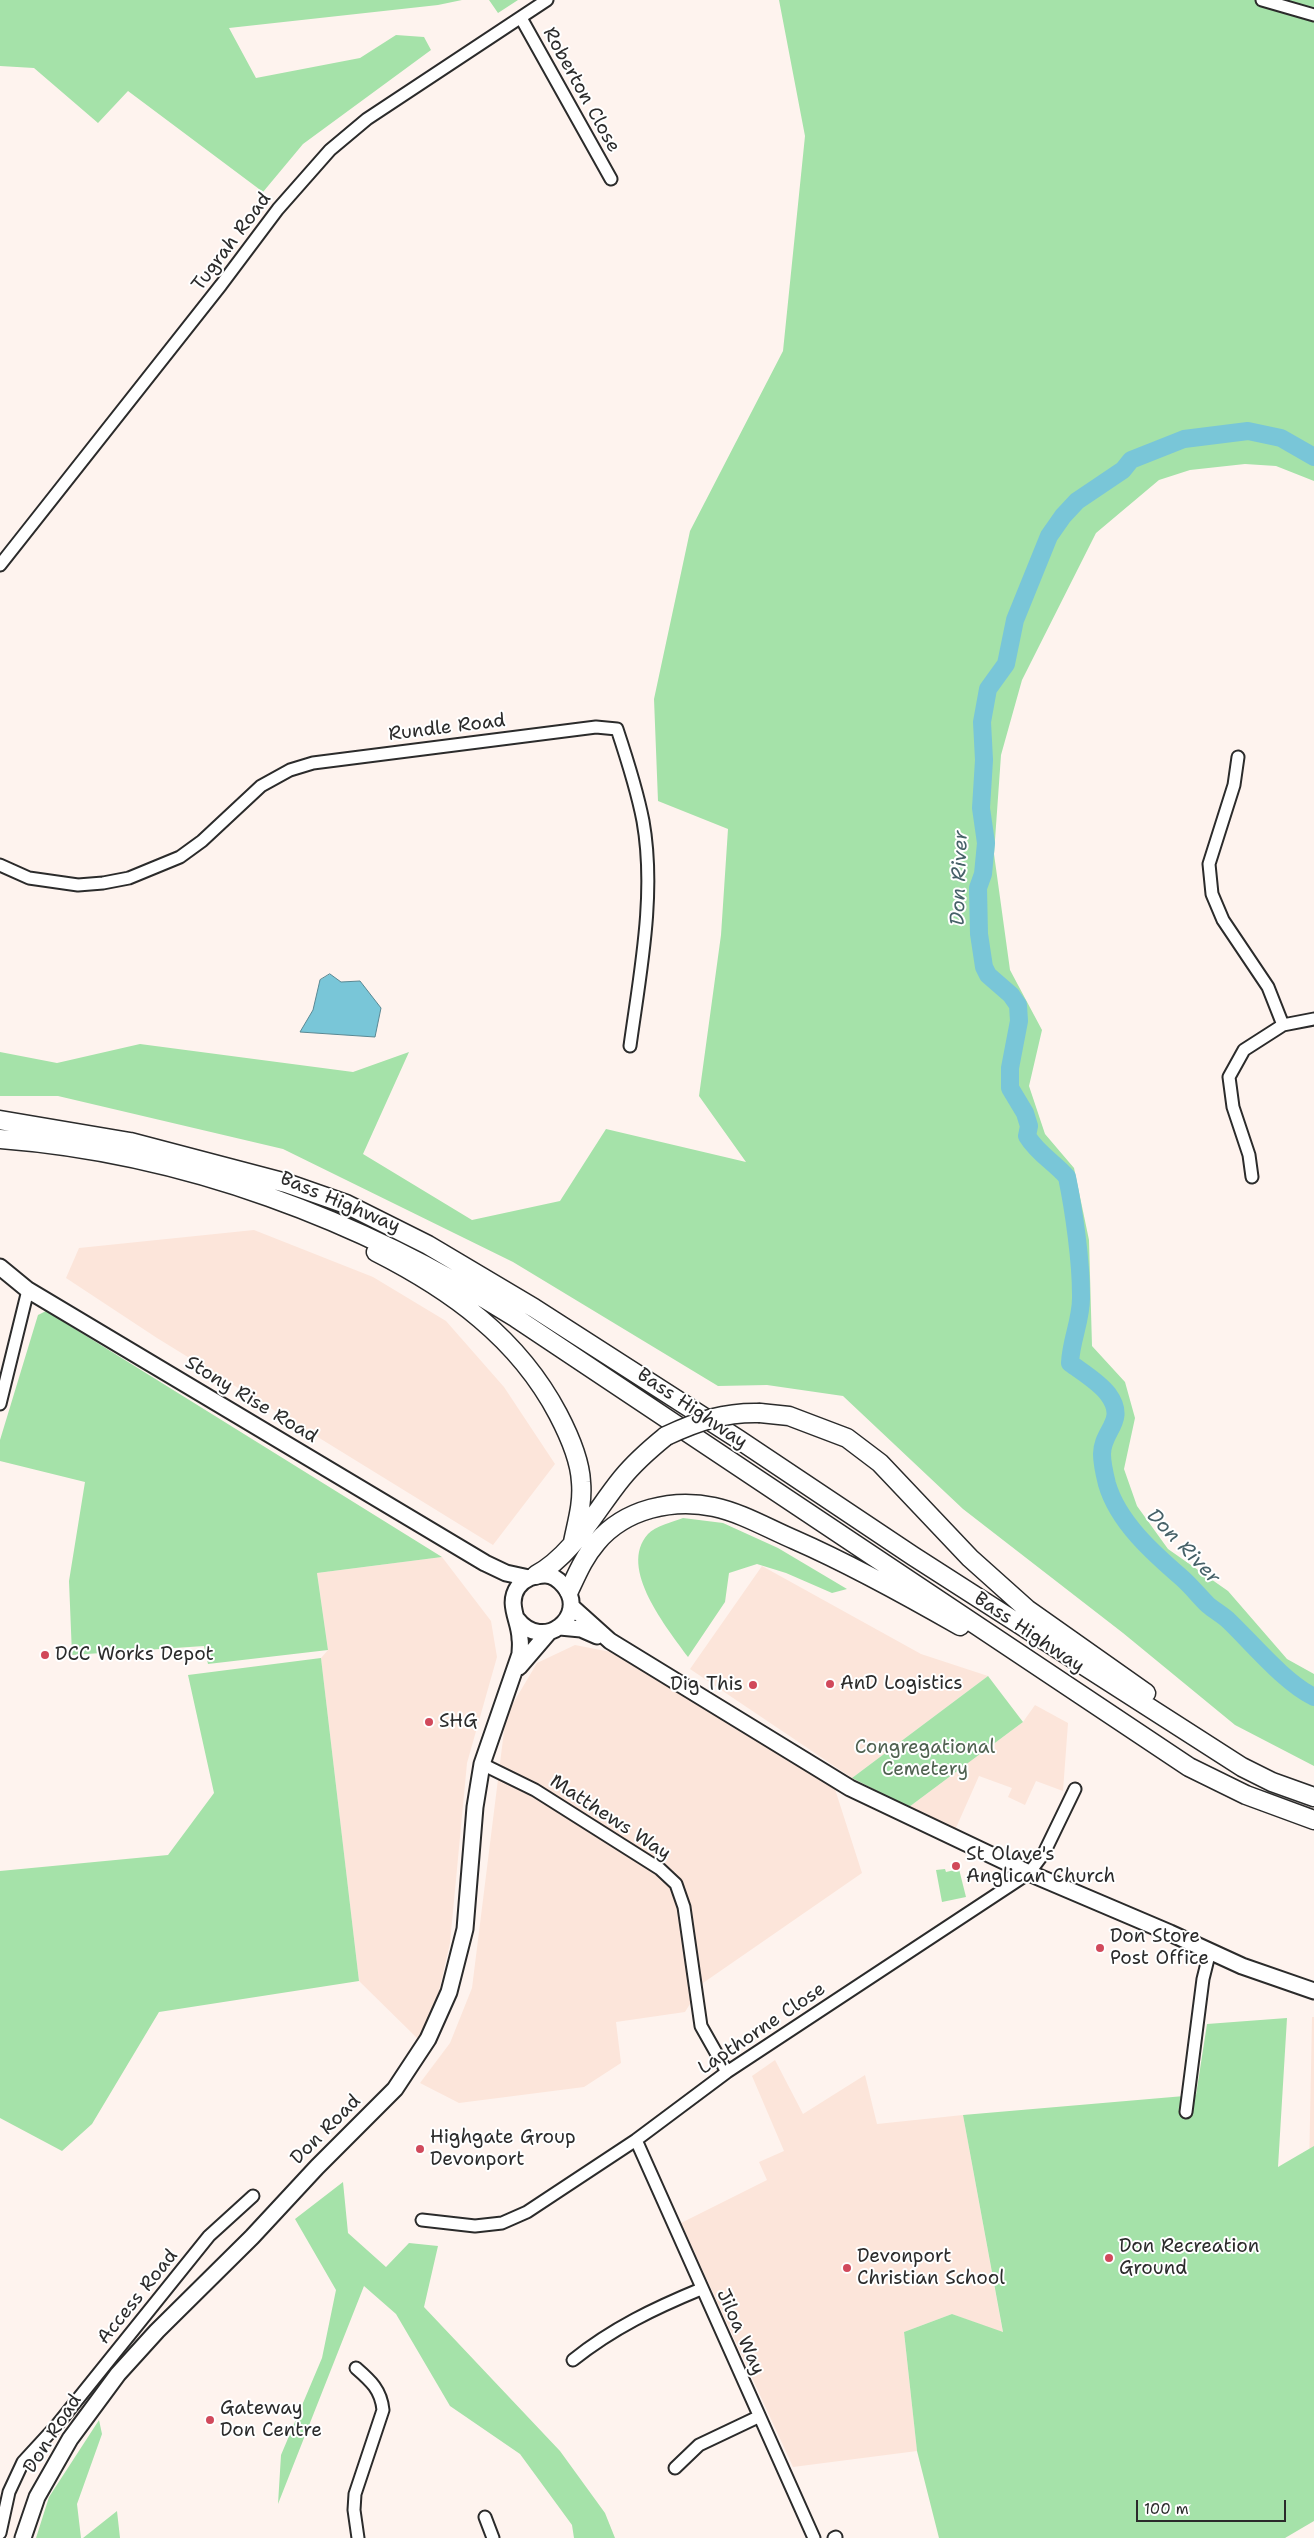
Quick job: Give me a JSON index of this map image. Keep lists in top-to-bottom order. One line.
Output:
{"streets":{"highway":["Bass Highway"],"main road":["Stony Rise Road","Don Road"],"street":["Roberton Close","Tugrah Road","Rundle Road","Matthews Way","Lapthorne Close","Access Road","Jiloa Way"]},"crossings":[["Roberton Close","Tugrah Road"],["Stony Rise Road","Don Road"],["Matthews Way","Lapthorne Close"],["Matthews Way","Don Road"],["Lapthorne Close","Jiloa Way"]],"water":["Don River"],"parks":["Congregational Cemetery"],"places":["DCC Works Depot","AnD Logistics","Dig This","SHG","St Olave's Anglican Church","Don Store Post Office","Highgate Group Devonport","Don Recreation Ground","Devonport Christian School","Gateway Don Centre"],"scale_bar":"100 m"}
